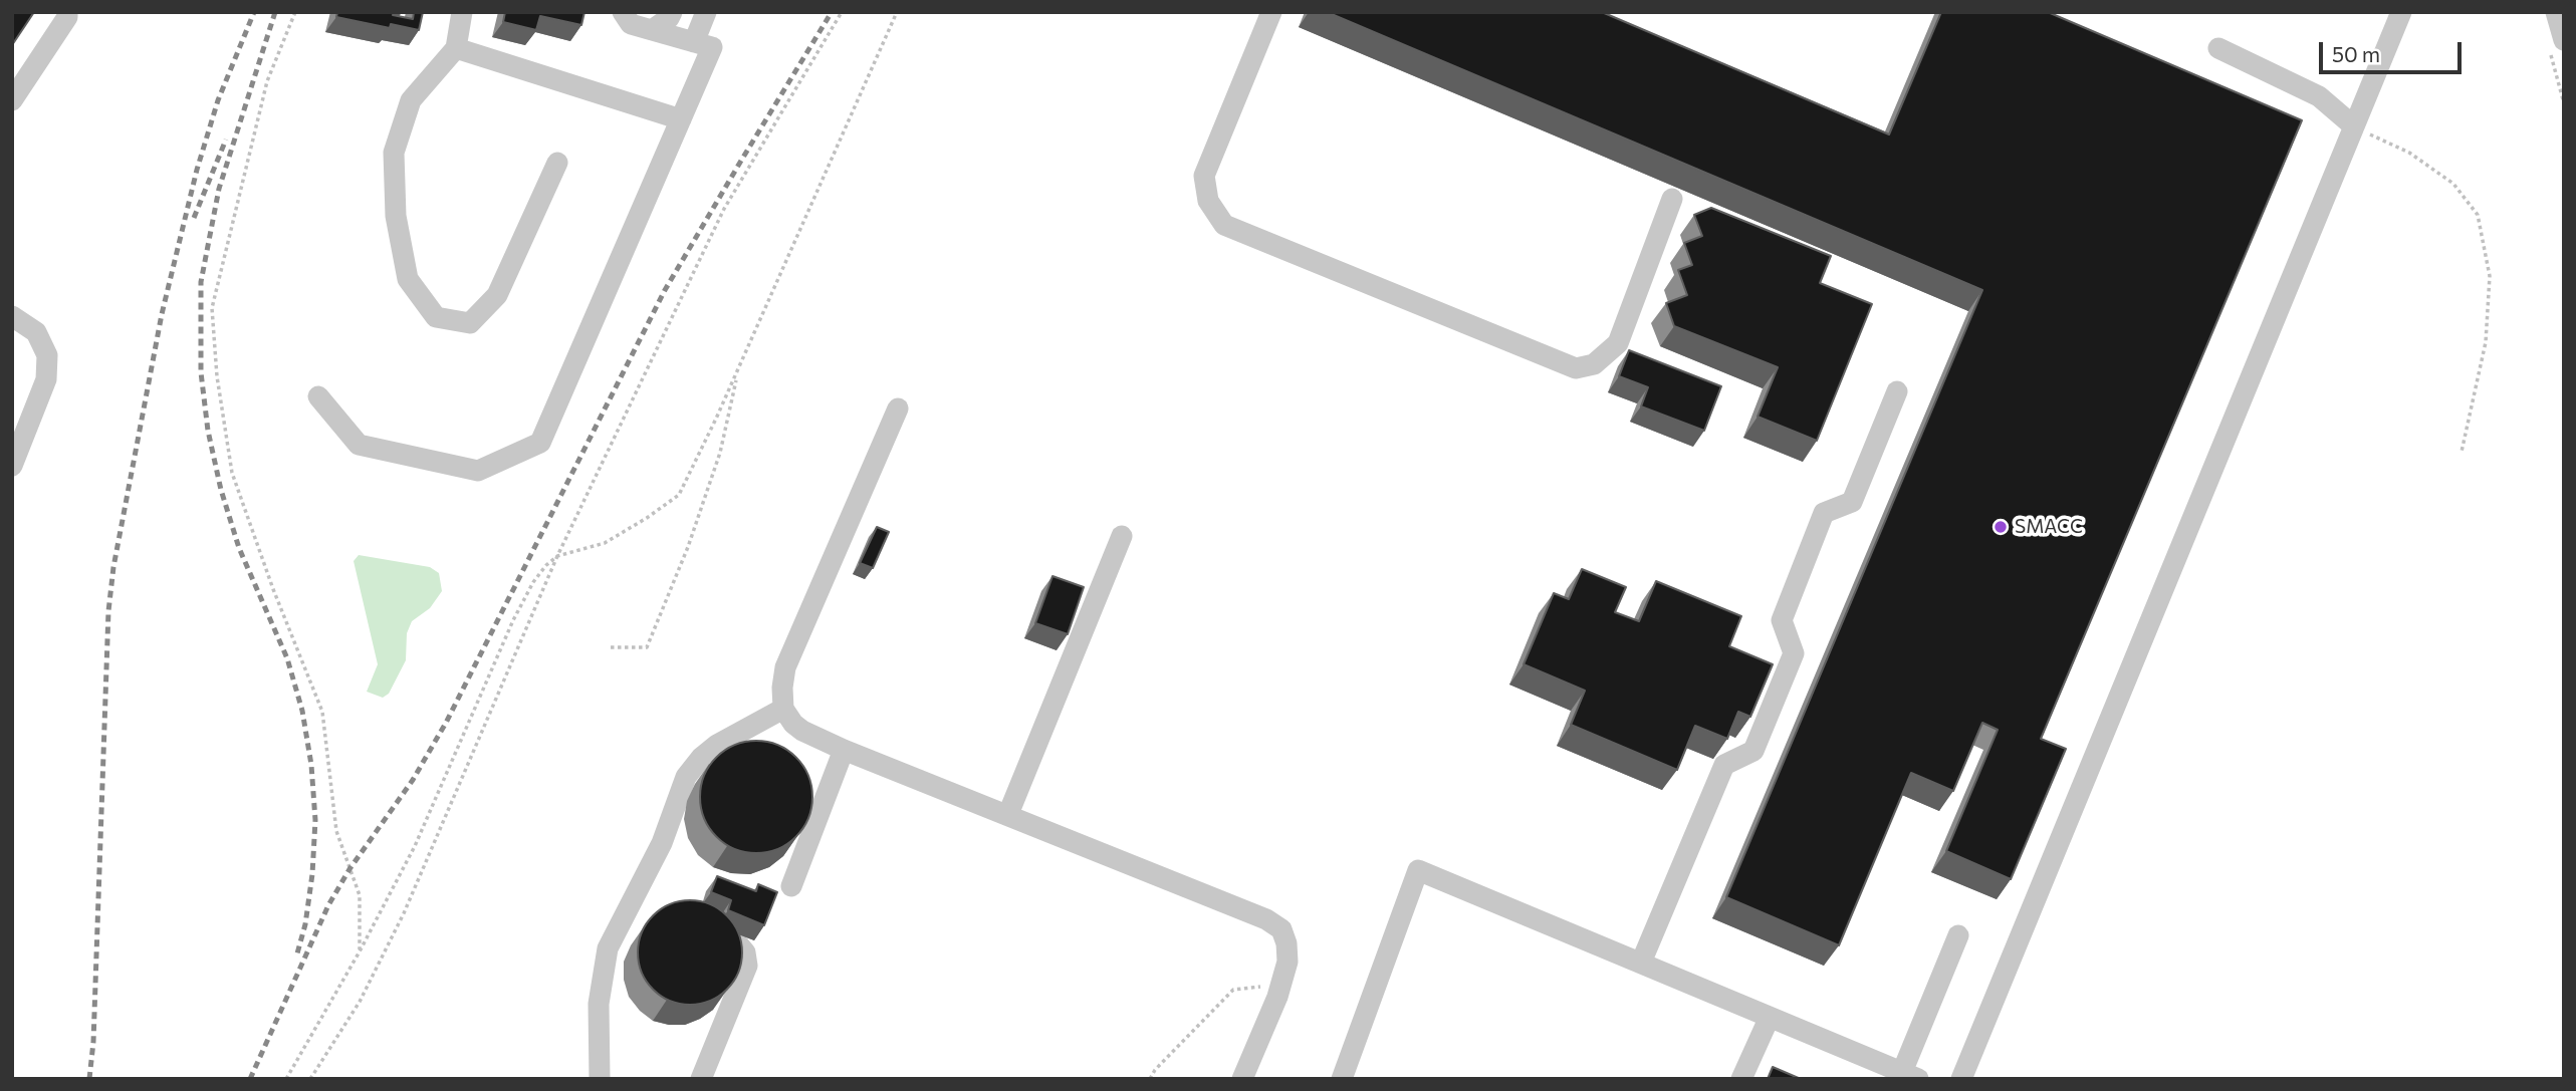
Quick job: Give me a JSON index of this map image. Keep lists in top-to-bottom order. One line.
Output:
{"places":["SMACC"],"scale_bar":"50 m"}
